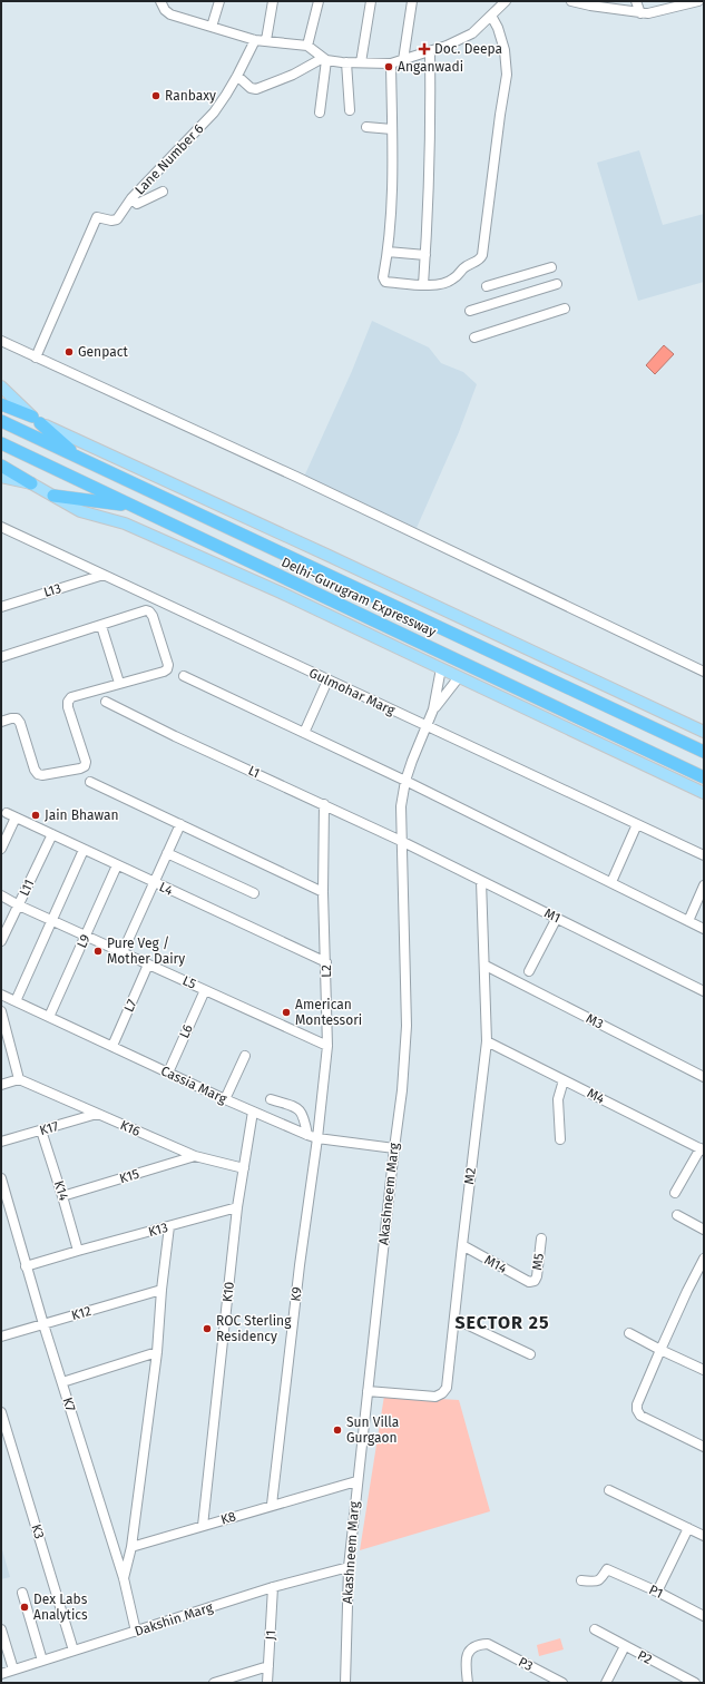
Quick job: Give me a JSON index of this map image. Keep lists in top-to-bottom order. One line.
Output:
{"streets":{"highway":["Delhi-Gurugram Expressway"],"street":["Lane Number 6","L13","Gulmohar Marg","L1","L11","L4","M1","L9","L2","L5","L7","M3","L6","Cassia Marg","M4","K17","K16","K15","M2","K14","Akashneem Marg","K13","M5","M14","K10","K9","K12","K7","K8","K3","P1","Dakshin Marg","J1","P2","P3"]},"crossings":[["L13","Gulmohar Marg"],["Gulmohar Marg","Akashneem Marg"],["L1","M1"],["L1","L2"],["L1","Akashneem Marg"],["L11","L4"],["L11","L5"],["L4","L9"],["L4","L2"],["M1","M2"],["M1","Akashneem Marg"],["L9","L5"],["L9","Cassia Marg"],["L2","L5"],["L2","Cassia Marg"],["L2","K9"],["L5","L7"],["L5","L6"],["L7","Cassia Marg"],["M3","M2"],["L6","Cassia Marg"],["Cassia Marg","Akashneem Marg"],["Cassia Marg","K10"],["Cassia Marg","K9"],["M4","M2"],["K17","K16"],["K17","K14"],["K16","K15"],["K16","K10"],["K15","K14"],["M2","Akashneem Marg"],["M2","M14"],["K14","K13"],["Akashneem Marg","K8"],["Akashneem Marg","Dakshin Marg"],["K13","K10"],["K13","K7"],["M5","M14"],["K10","K8"],["K9","K8"],["K12","K7"],["K7","Dakshin Marg"],["K3","Dakshin Marg"],["Dakshin Marg","J1"]],"districts":["SECTOR 25"],"places":{"health":["Doc. Deepa"],"other":["Anganwadi","Ranbaxy","Genpact","Jain Bhawan","Pure Veg / Mother Dairy","American Montessori","ROC Sterling Residency","Sun Villa Gurgaon","Dex Labs Analytics"]}}
